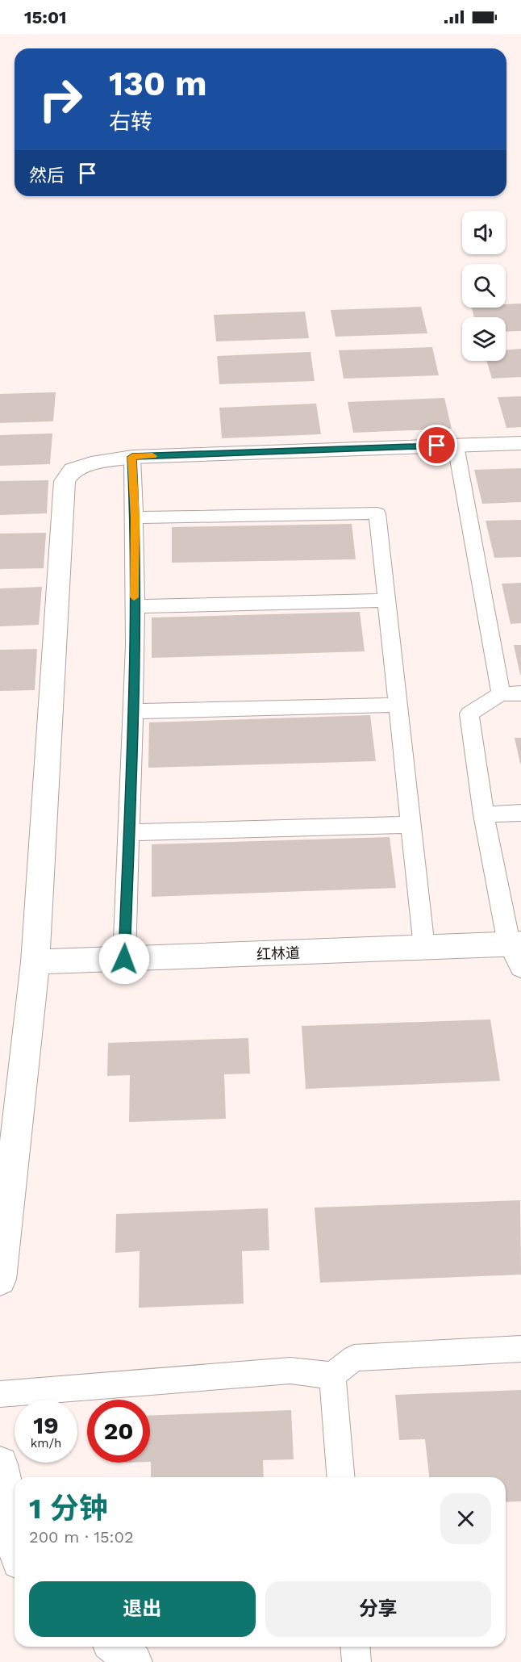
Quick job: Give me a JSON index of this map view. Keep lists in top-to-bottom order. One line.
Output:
{"streets":{"street":["红林道"]},"page":{"status":"15:01","turn":["130 m","右转"],"then":"然后","speed":"19 km/h","limit":"20","heading":["1 分钟","200 m · 15:02"],"buttons":["退出","分享"]}}
